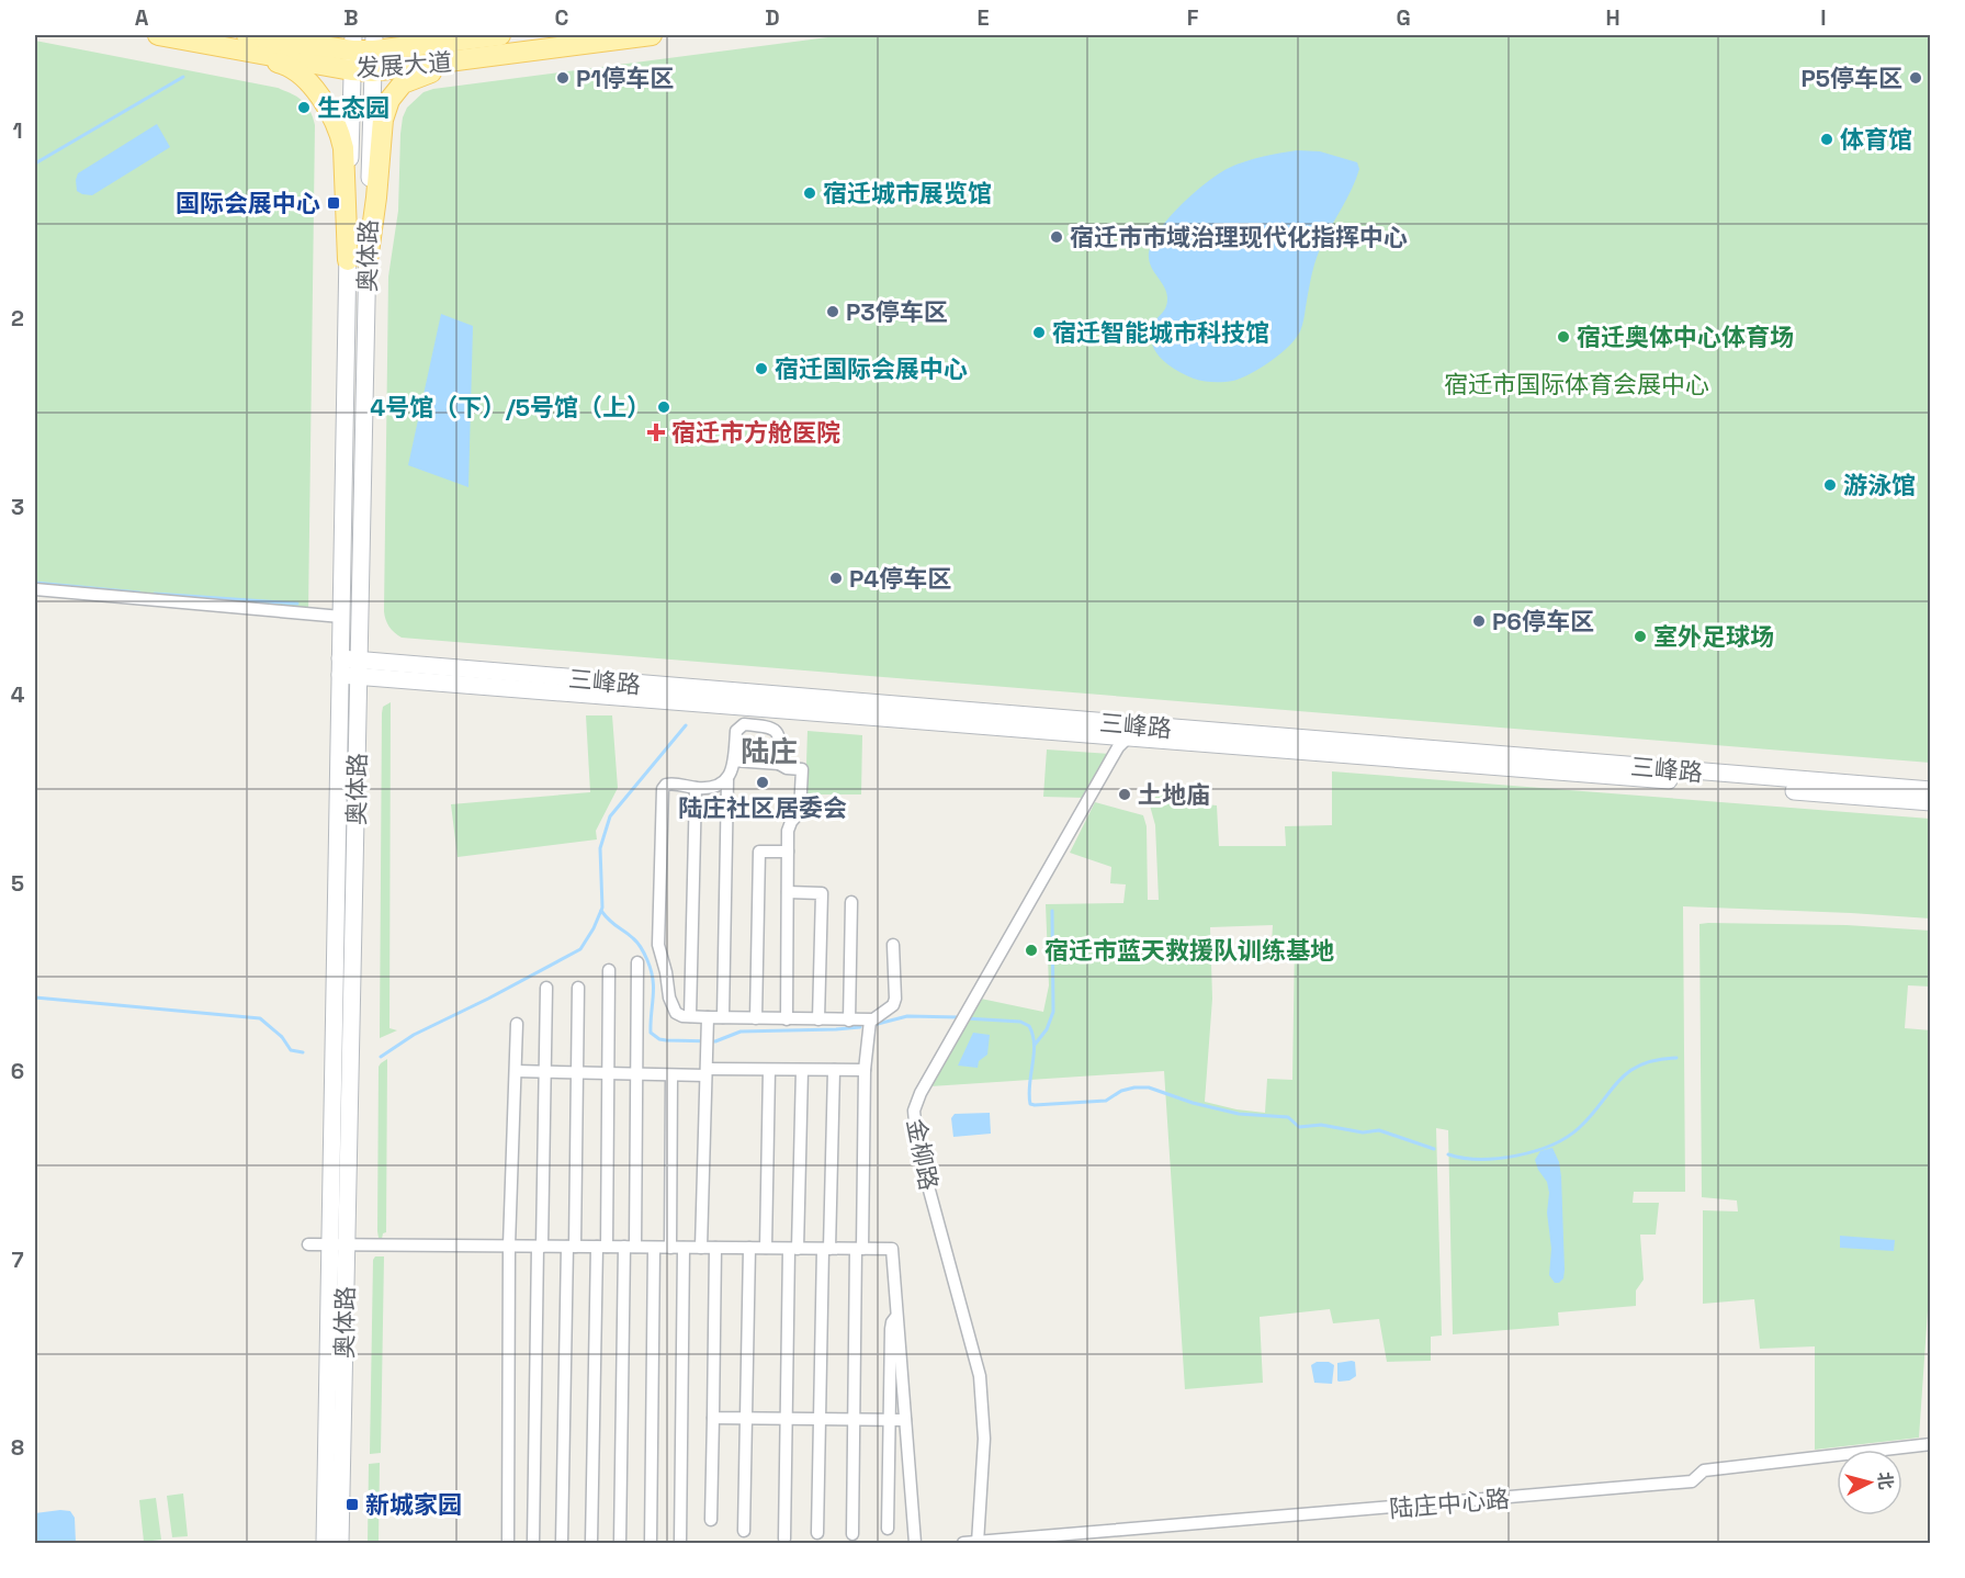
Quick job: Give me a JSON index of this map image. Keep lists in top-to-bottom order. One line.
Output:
{"streets":{"main road":["发展大道","奥体路","三峰路"],"street":["金柳路","陆庄中心路"]},"crossings":[["发展大道","奥体路"],["奥体路","三峰路"],["三峰路","金柳路"],["金柳路","陆庄中心路"]],"districts":["陆庄"],"parks":["宿迁市国际体育会展中心"],"places":{"other":["P1停车区","P5停车区","生态园","体育馆","宿迁城市展览馆","宿迁市市域治理现代化指挥中心","P3停车区","宿迁智能城市科技馆","宿迁奥体中心体育场","宿迁国际会展中心","4号馆（下）/5号馆（上）","游泳馆","P4停车区","P6停车区","室外足球场","陆庄社区居委会","土地庙","宿迁市蓝天救援队训练基地"],"transit":["国际会展中心","新城家园"],"health":["宿迁市方舱医院"]},"north":"right","grid":{"columns":["A","B","C","D","E","F","G","H","I"],"rows":["1","2","3","4","5","6","7","8"]}}
